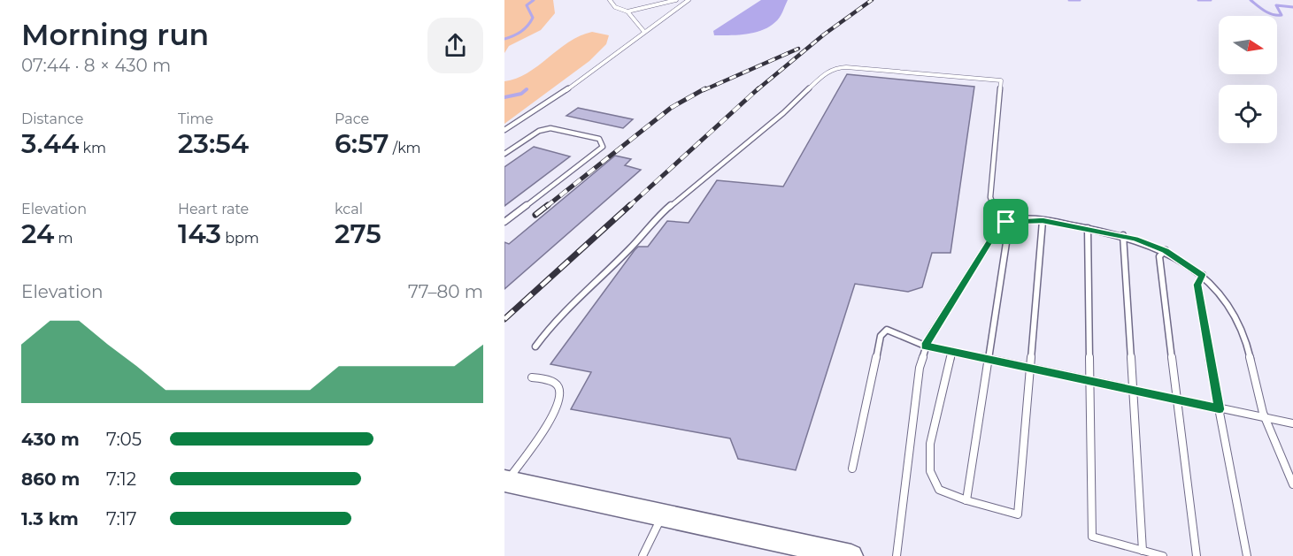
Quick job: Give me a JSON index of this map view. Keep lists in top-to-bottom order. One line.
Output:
{"north":"right","page":{"heading":["Morning run","07:44 · 8 × 430 m"],"stats":[["Distance","3.44 km"],["Time","23:54"],["Pace","6:57 /km"],["Elevation","24 m"],["Heart rate","143 bpm"],["kcal","275"]],"chart":["Elevation","77–80 m"],"list":[{"name":"430 m","note":"7:05"},{"name":"860 m","note":"7:12"},{"name":"1.3 km","note":"7:17"}]}}
